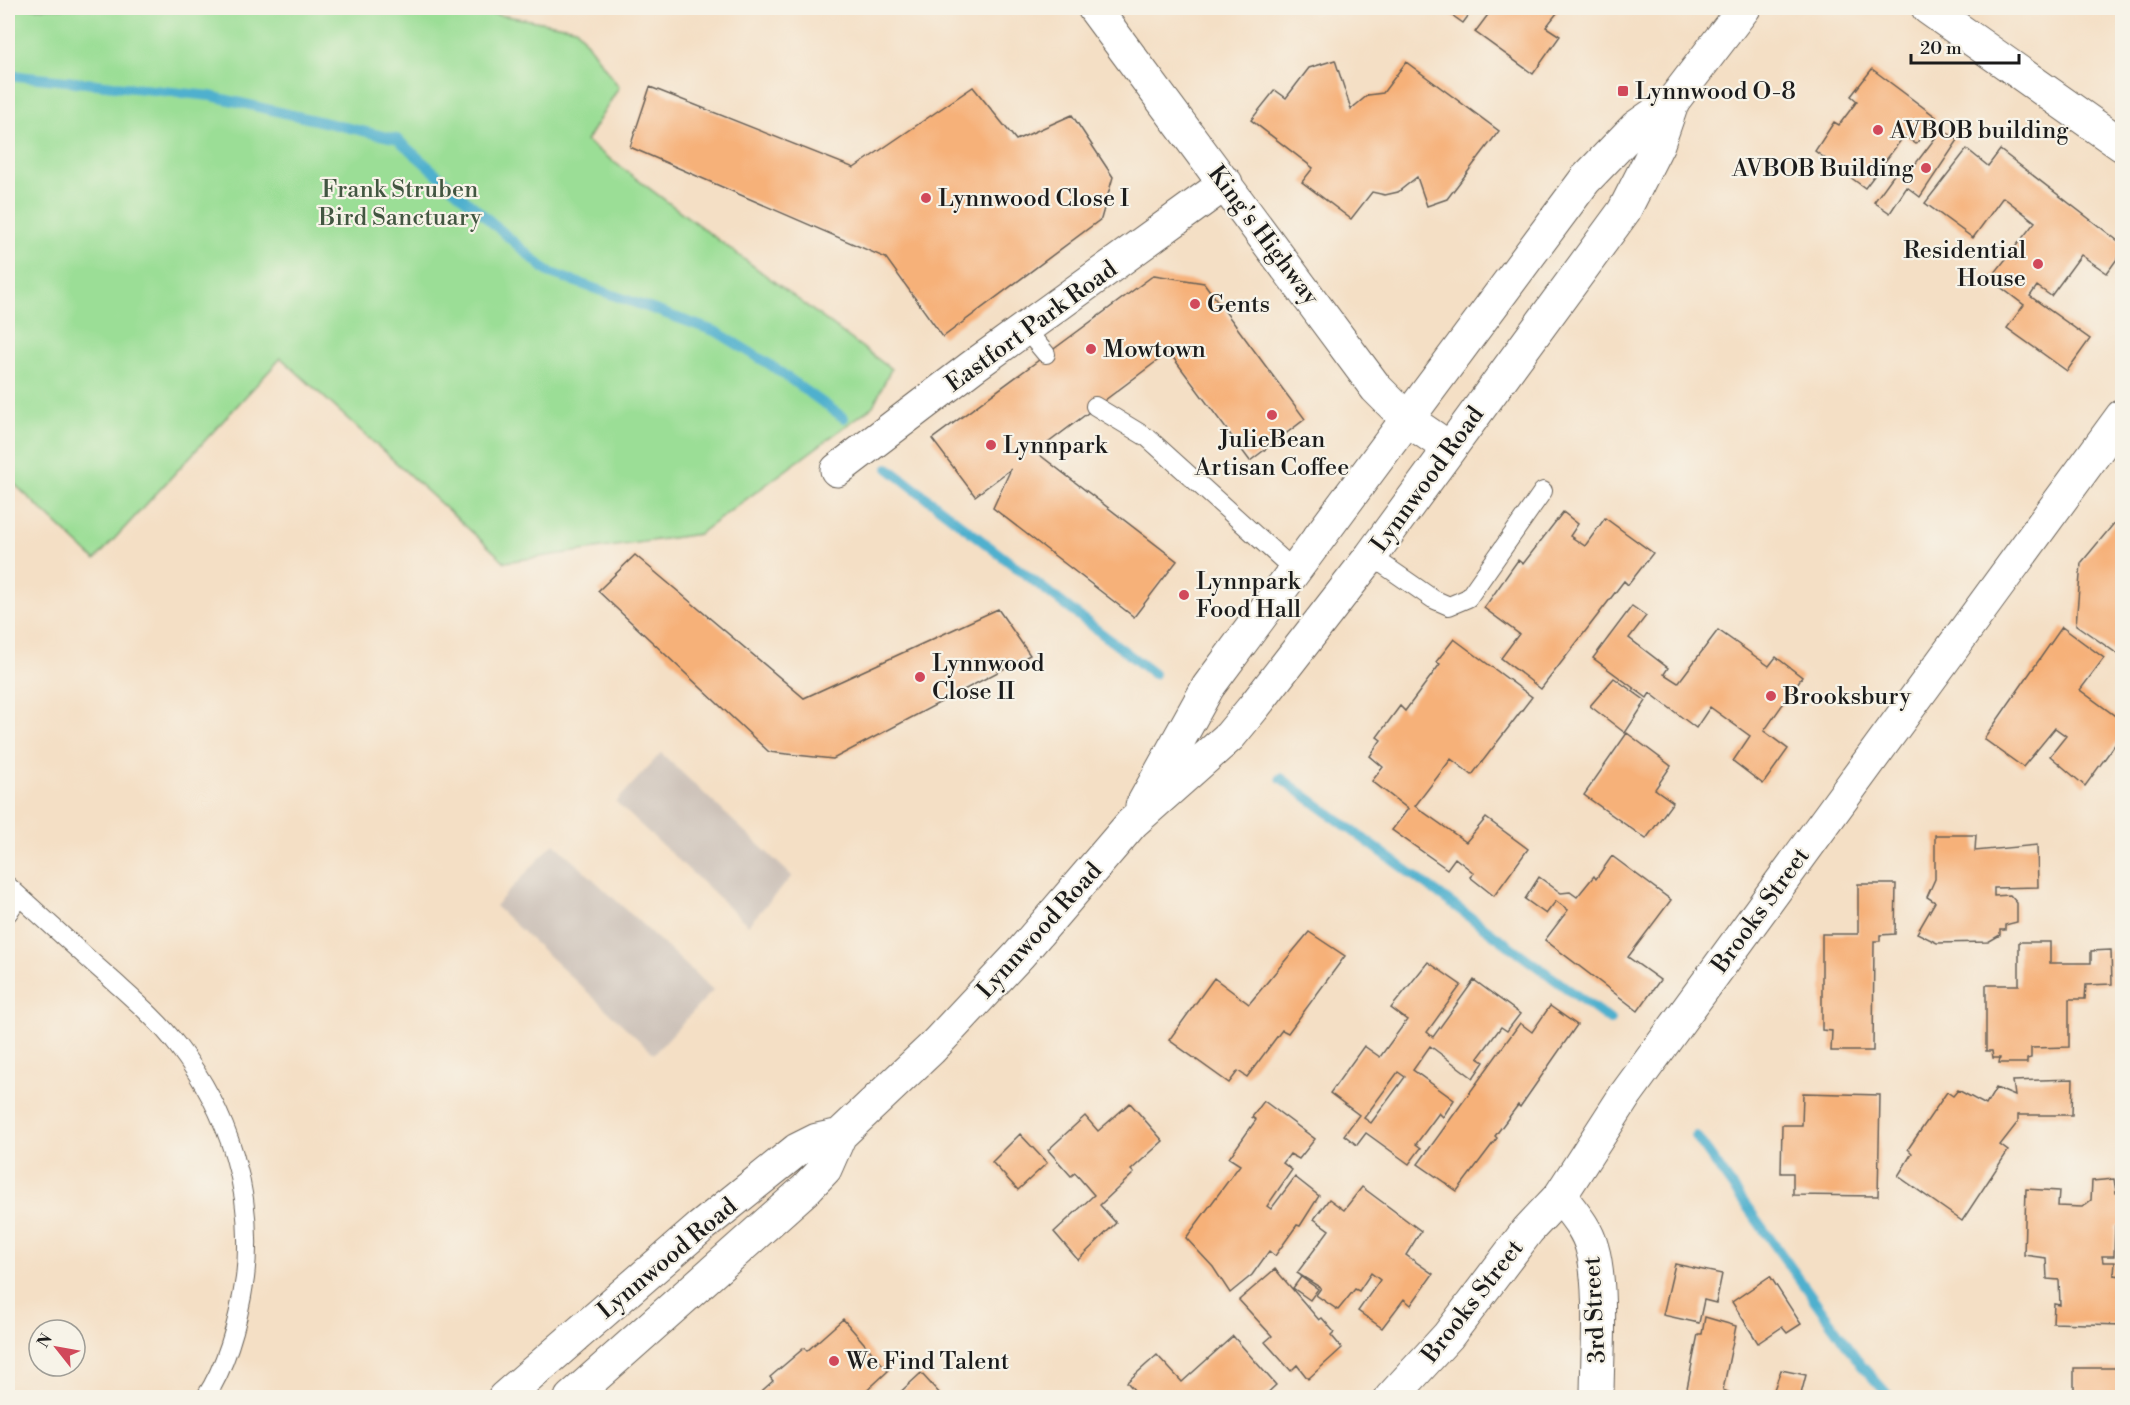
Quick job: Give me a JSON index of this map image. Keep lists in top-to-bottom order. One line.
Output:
{"streets":{"main road":["King's Highway","Eastfort Park Road","Lynnwood Road","Brooks Street","3rd Street"]},"crossings":[["King's Highway","Eastfort Park Road"],["King's Highway","Lynnwood Road"],["Brooks Street","3rd Street"]],"parks":["Frank Struben Bird Sanctuary"],"places":{"transit":["Lynnwood O-8"],"other":["AVBOB building","AVBOB Building","Lynnwood Close I","Residential House","Gents","Mowtown","JulieBean Artisan Coffee","Lynnpark","Lynnpark Food Hall","Lynnwood Close II","Brooksbury","We Find Talent"]},"scale_bar":"20 m","north":"top left"}
